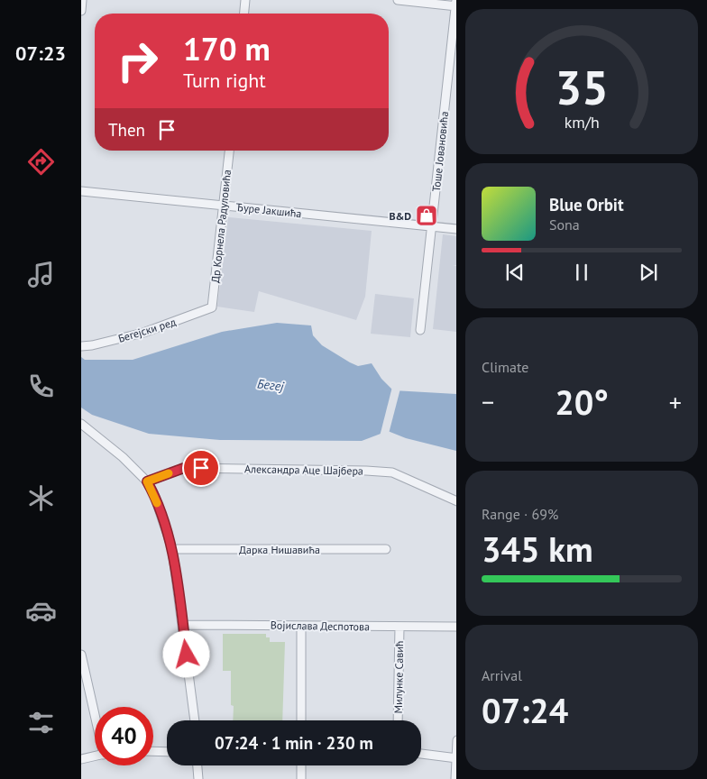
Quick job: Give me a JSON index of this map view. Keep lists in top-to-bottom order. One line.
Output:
{"streets":{"street":["Тоше Јовановића","Ђуре Јакшића","Др Корнела Радуловића","Бегејски ред","Александра Аце Шајбера","Дарка Нишавића","Војислава Деспотова","Милунке Савић"]},"crossings":[["Тоше Јовановића","Ђуре Јакшића"],["Ђуре Јакшића","Др Корнела Радуловића"],["Др Корнела Радуловића","Бегејски ред"],["Војислава Деспотова","Милунке Савић"]],"water":["Бегеј"],"places":{"shop":["B&D"]},"page":{"tabs":"07:23","turn":["170 m","Turn right"],"then":"Then","song":["Blue Orbit","Sona"],"tile":["Climate",["Range · 69%","345 km"],["Arrival","07:24"]],"heat":["−","20°","+"],"limit":"40","trip":"07:24 · 1 min · 230 m","gauge":["35","km/h"]}}
